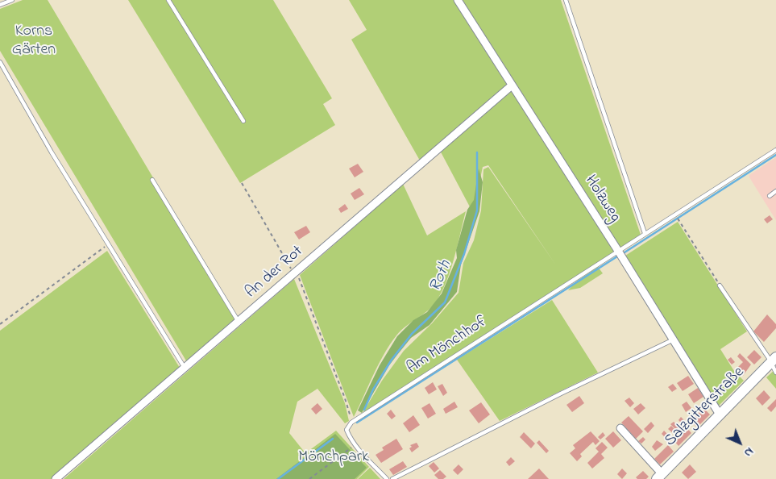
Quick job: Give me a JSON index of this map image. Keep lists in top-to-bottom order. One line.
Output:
{"streets":{"main road":["Salzgitterstraße"],"street":["Holzweg","An der Rot"],"lane":["Am Mönchhof"]},"crossings":[["Holzweg","An der Rot"],["Holzweg","Am Mönchhof"],["Holzweg","Salzgitterstraße"]],"water":["Roth"],"parks":["Korns Gärten","Mönchpark"],"north":"bottom right"}
